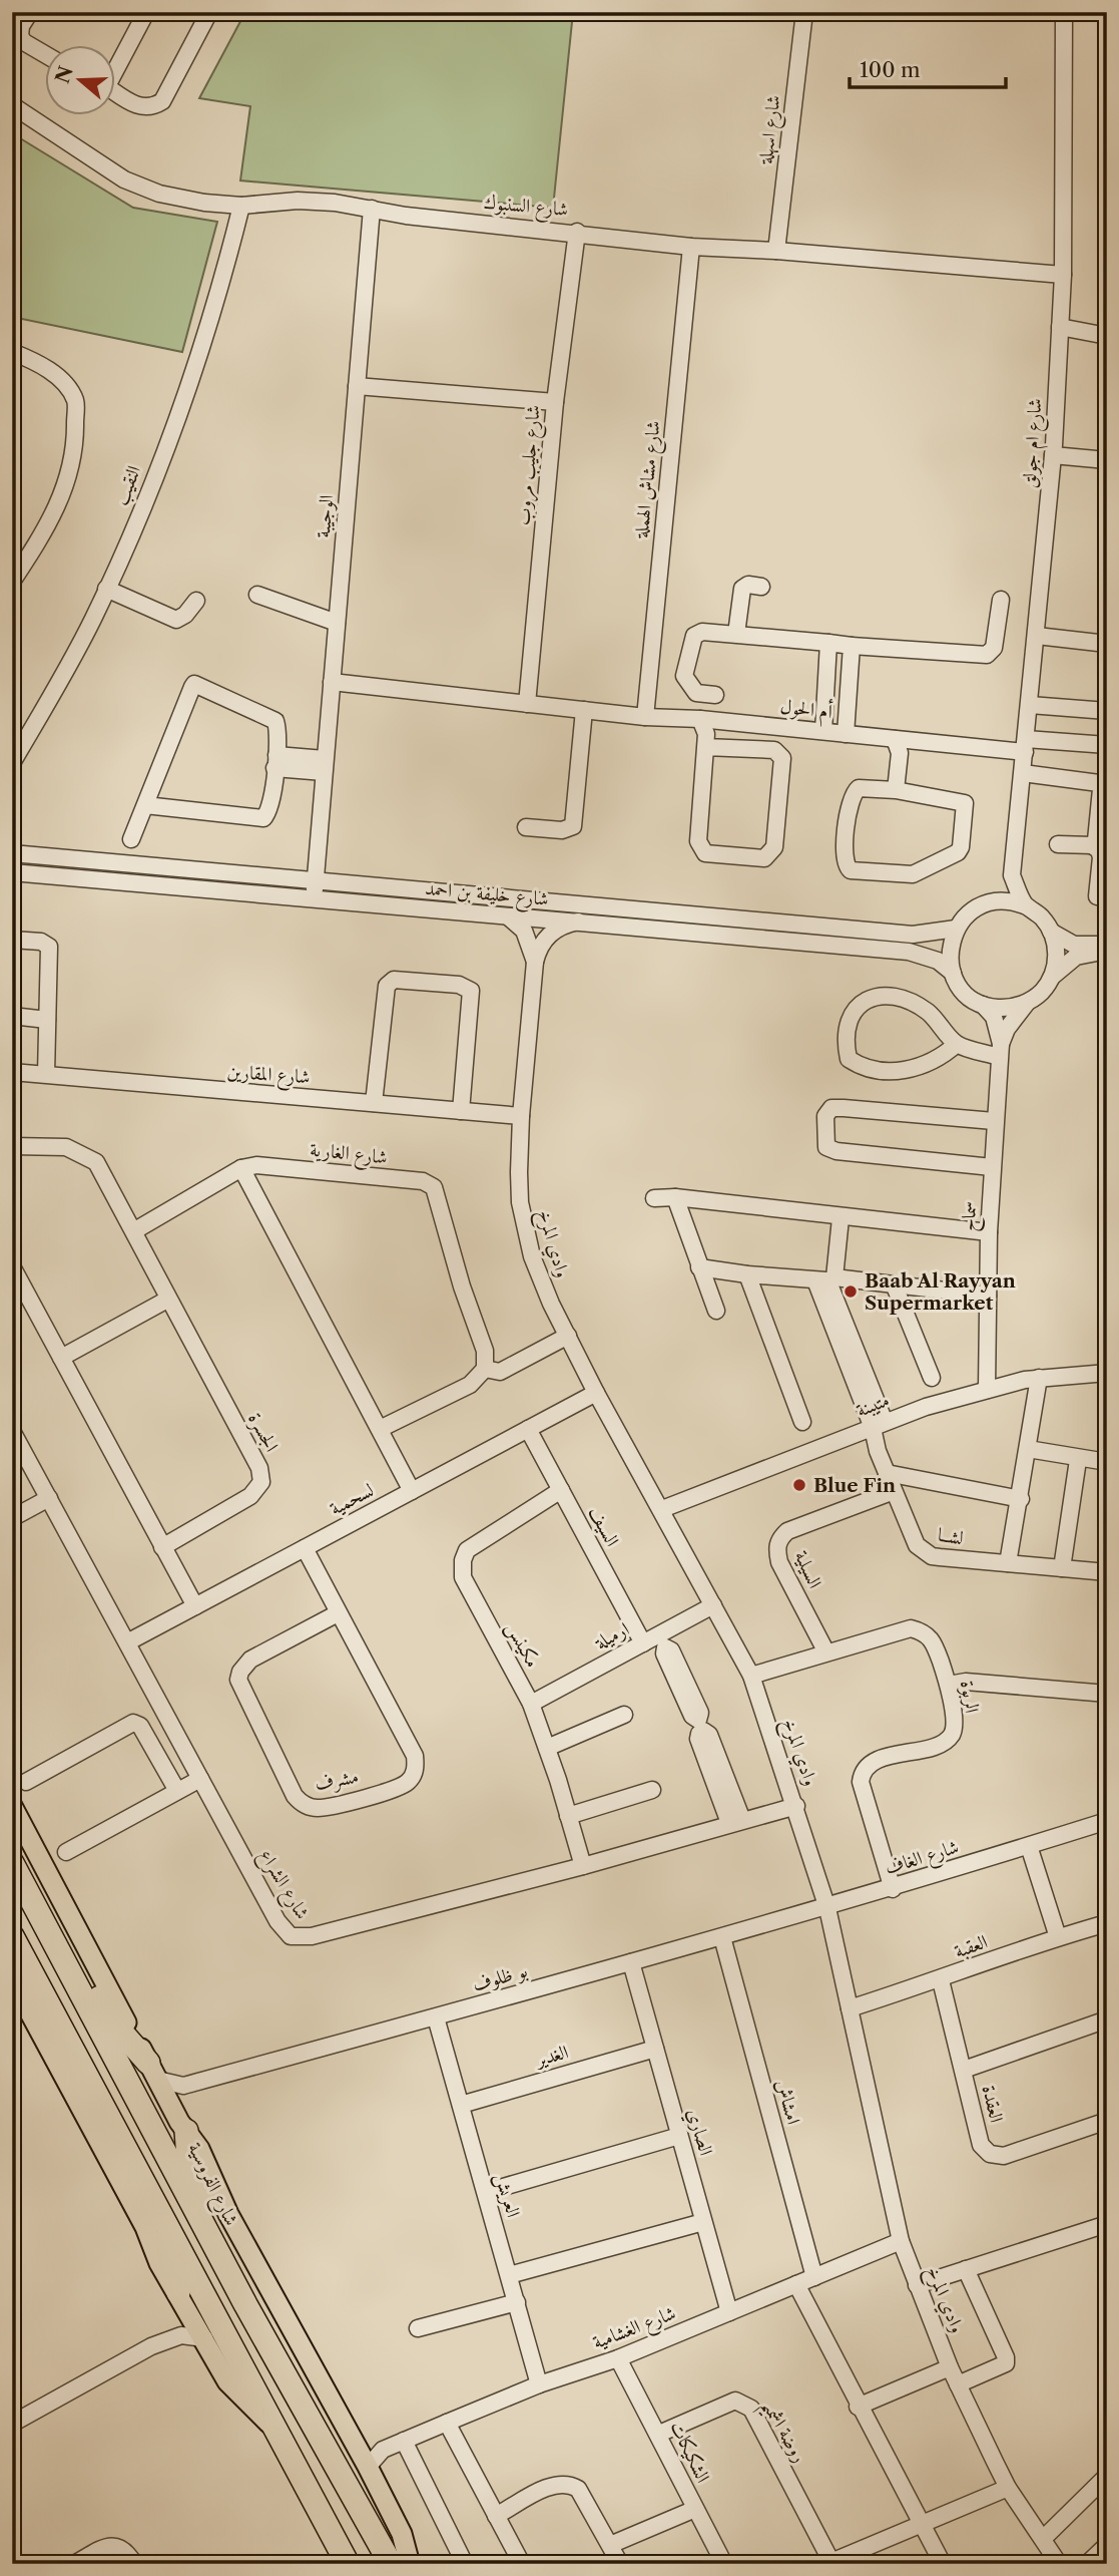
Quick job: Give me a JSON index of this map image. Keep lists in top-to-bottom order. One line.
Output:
{"streets":{"highway":["شارع الفروسية"],"street":["شارع اسهلة","شارع السنبوك","شارع ام جولق","شارع جليب مروب","شارع مشاش الهملة","النقيب","الوجيبة","أم الحول","شارع خليفة بن احمد","شارع المقارين","شارع الغارية","سماح","وادي المرخ","متيبنة","الجسرة","لسحمية","السيف","لشــا","السيلية","ارميلة","مكينس","الربوة","مشرف","شارع الغاف","شارع الشراع","العقبة","بو ظلوف","الغدير","امشاش","العقدة","الصاري","العريش","شارع الغشامية","روضة اشميم","الشكيكات"]},"crossings":[["شارع اسهلة","شارع السنبوك"],["شارع السنبوك","شارع ام جولق"],["شارع السنبوك","شارع جليب مروب"],["شارع السنبوك","شارع مشاش الهملة"],["شارع السنبوك","النقيب"],["شارع السنبوك","الوجيبة"],["شارع ام جولق","أم الحول"],["شارع جليب مروب","أم الحول"],["شارع مشاش الهملة","أم الحول"],["الوجيبة","أم الحول"],["الوجيبة","شارع خليفة بن احمد"],["شارع خليفة بن احمد","سماح"],["شارع خليفة بن احمد","وادي المرخ"],["شارع المقارين","وادي المرخ"],["سماح","متيبنة"],["وادي المرخ","متيبنة"],["وادي المرخ","لسحمية"],["وادي المرخ","ارميلة"],["وادي المرخ","الربوة"],["وادي المرخ","شارع الغاف"],["وادي المرخ","شارع الشراع"],["وادي المرخ","العقبة"],["وادي المرخ","بو ظلوف"],["وادي المرخ","شارع الغشامية"],["متيبنة","لشــا"],["لسحمية","السيف"],["لسحمية","مشرف"],["لسحمية","شارع الشراع"],["السيف","ارميلة"],["السيف","مكينس"],["لشــا","السيلية"],["السيلية","الربوة"],["ارميلة","مكينس"],["مكينس","شارع الشراع"],["الربوة","شارع الغاف"],["شارع الغاف","بو ظلوف"],["العقبة","العقدة"],["بو ظلوف","امشاش"],["بو ظلوف","الصاري"],["بو ظلوف","شارع الفروسية"],["بو ظلوف","العريش"],["الغدير","الصاري"],["الغدير","العريش"],["امشاش","شارع الغشامية"],["الصاري","شارع الغشامية"],["شارع الفروسية","شارع الغشامية"],["العريش","شارع الغشامية"],["شارع الغشامية","الشكيكات"],["روضة اشميم","الشكيكات"]],"places":["Baab Al Rayyan Supermarket","Blue Fin"],"scale_bar":"100 m","north":"left"}
